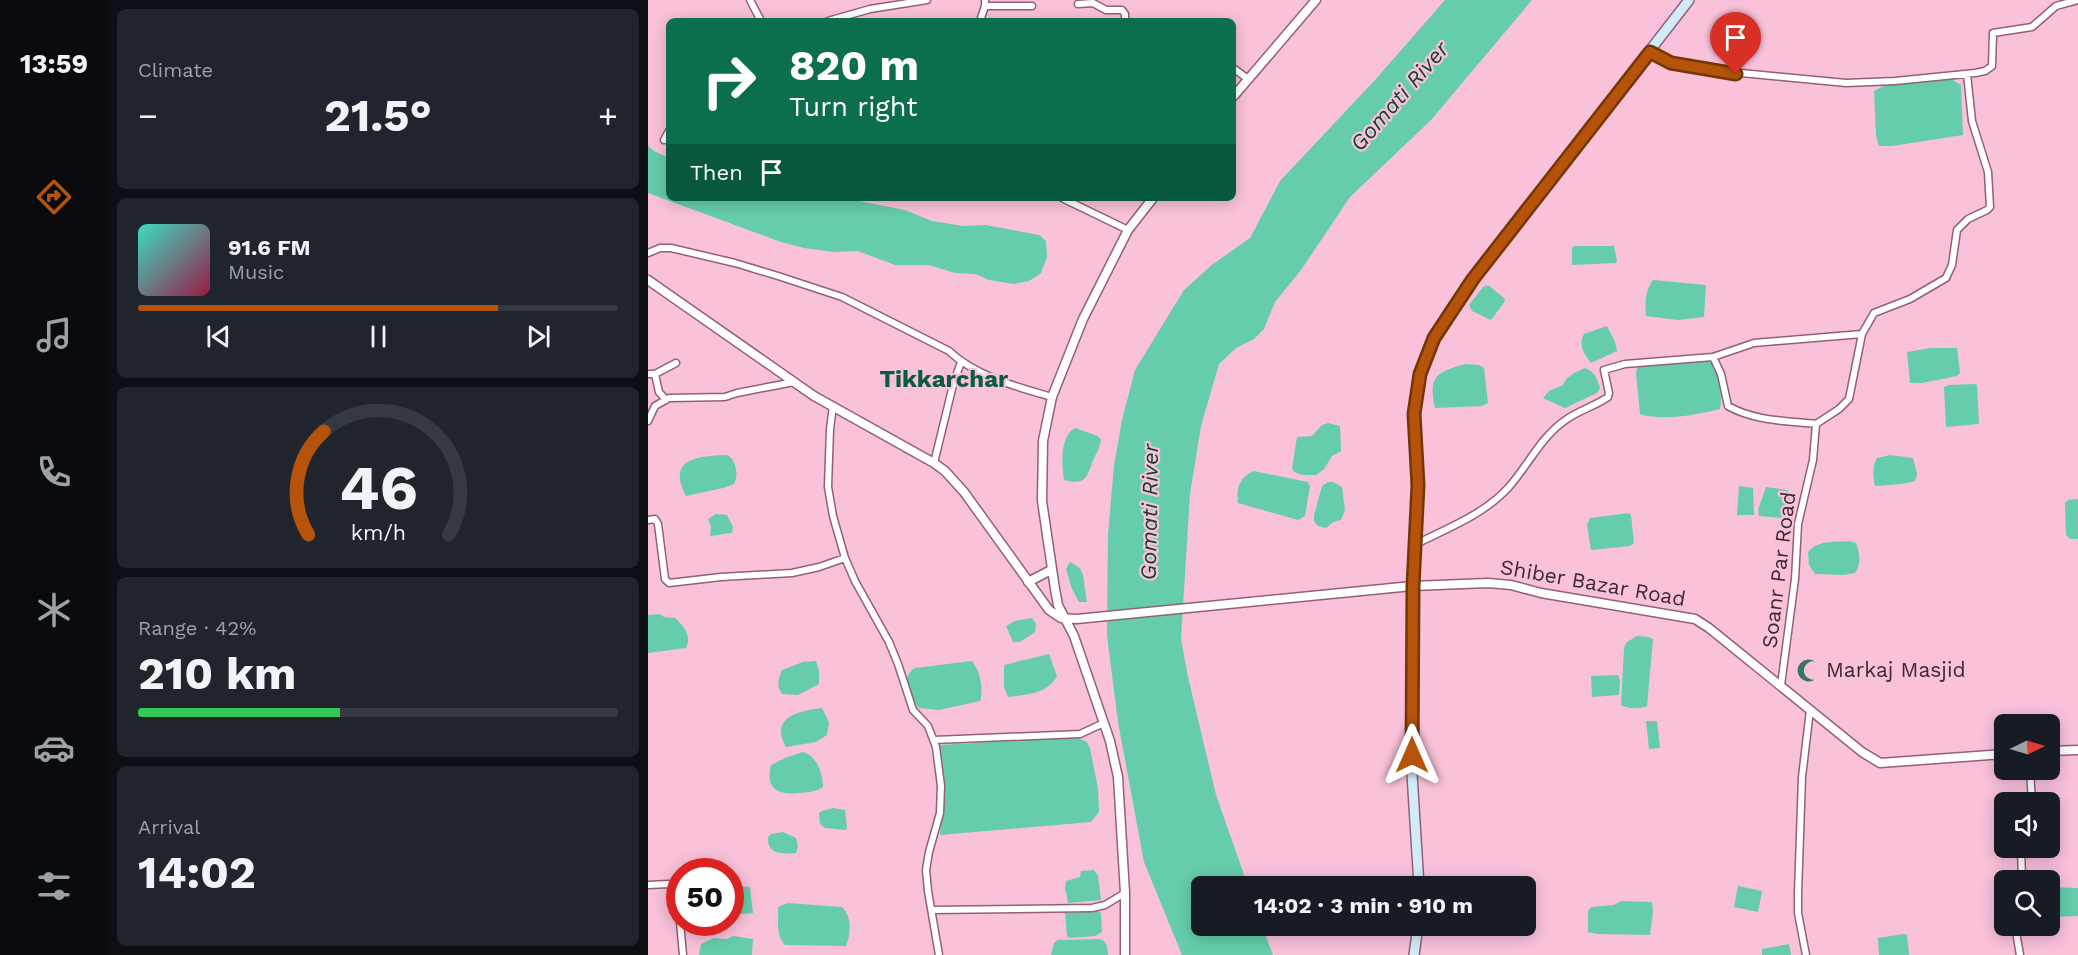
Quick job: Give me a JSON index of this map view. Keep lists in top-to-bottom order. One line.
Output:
{"streets":{"street":["Soanr Par Road","Shiber Bazar Road"]},"crossings":[["Soanr Par Road","Shiber Bazar Road"]],"districts":["Tikkarchar"],"water":["Gomati River"],"places":{"mosque":["Markaj Masjid"]},"north":"right","page":{"tabs":"13:59","tile":["Climate",["Range · 42%","210 km"],["Arrival","14:02"]],"turn":["820 m","Turn right"],"heat":["−","21.5°","+"],"then":"Then","song":["91.6 FM","Music"],"limit":"50","trip":"14:02 · 3 min · 910 m","gauge":["46","km/h"]}}
